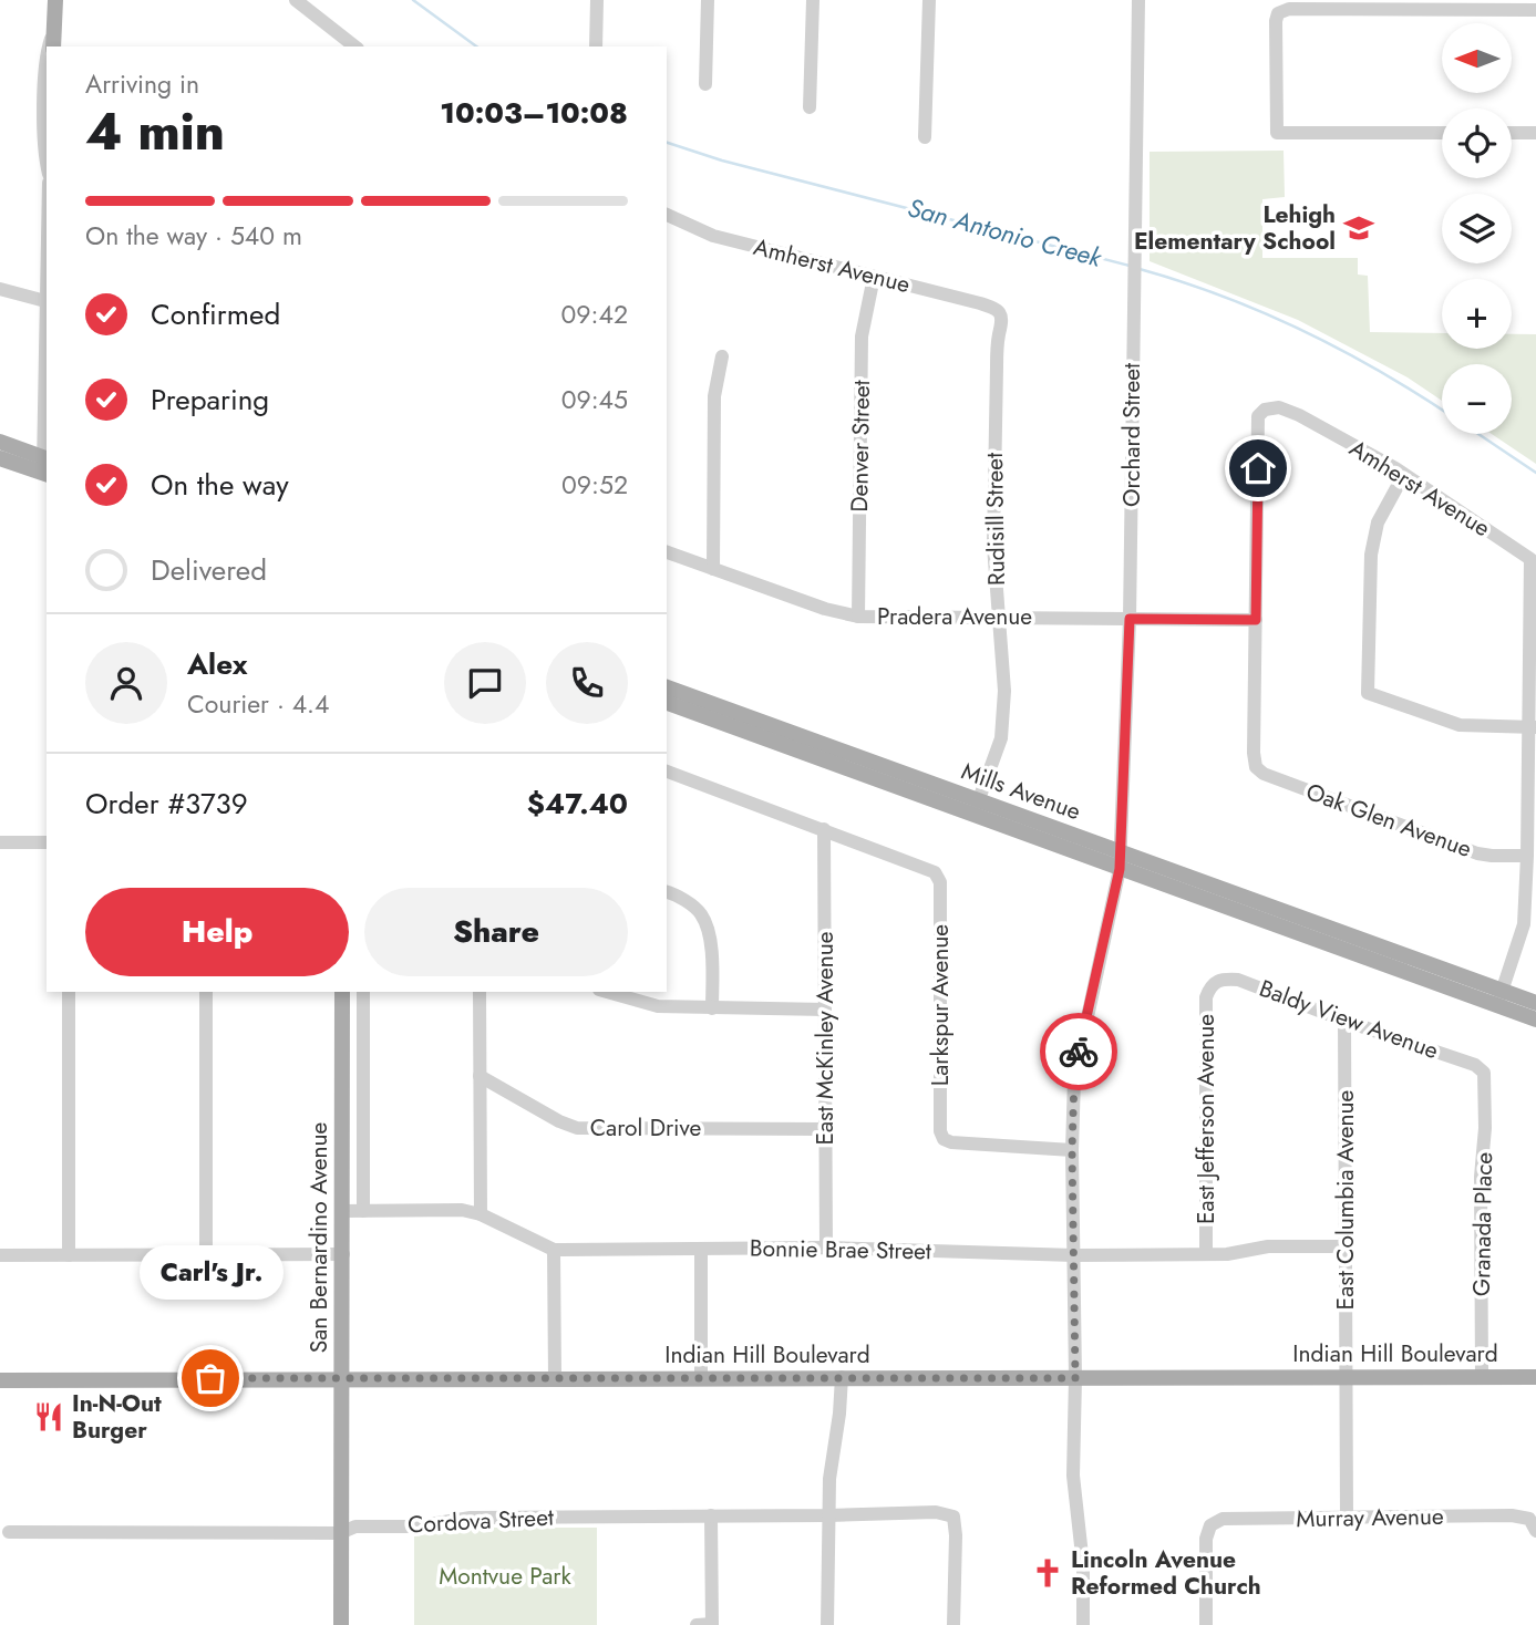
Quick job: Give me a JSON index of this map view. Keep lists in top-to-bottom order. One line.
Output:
{"streets":{"main road":["Mills Avenue","San Bernardino Avenue","Indian Hill Boulevard"],"street":["Amherst Avenue","Orchard Street","Denver Street","Rudisill Street","Pradera Avenue","Oak Glen Avenue","Larkspur Avenue","Baldy View Avenue","East McKinley Avenue","East Jefferson Avenue","Carol Drive","East Columbia Avenue","Granada Place","Bonnie Brae Street","Murray Avenue","Cordova Street"]},"crossings":[["Amherst Avenue","Denver Street"],["Amherst Avenue","Rudisill Street"],["Amherst Avenue","Pradera Avenue"],["Amherst Avenue","Oak Glen Avenue"],["Orchard Street","Pradera Avenue"],["Orchard Street","Mills Avenue"],["Orchard Street","Larkspur Avenue"],["Orchard Street","Bonnie Brae Street"],["Orchard Street","Indian Hill Boulevard"],["Denver Street","Pradera Avenue"],["Rudisill Street","Pradera Avenue"],["Rudisill Street","Mills Avenue"],["Pradera Avenue","Oak Glen Avenue"],["Larkspur Avenue","East McKinley Avenue"],["Baldy View Avenue","East Jefferson Avenue"],["Baldy View Avenue","East Columbia Avenue"],["Baldy View Avenue","Granada Place"],["East McKinley Avenue","Carol Drive"],["East McKinley Avenue","Bonnie Brae Street"],["East Jefferson Avenue","Bonnie Brae Street"],["East Columbia Avenue","Bonnie Brae Street"],["East Columbia Avenue","Indian Hill Boulevard"],["East Columbia Avenue","Murray Avenue"],["Granada Place","Indian Hill Boulevard"],["San Bernardino Avenue","Bonnie Brae Street"],["San Bernardino Avenue","Indian Hill Boulevard"],["San Bernardino Avenue","Cordova Street"]],"water":["San Antonio Creek"],"parks":["Montvue Park"],"places":{"school or university":["Lehigh Elementary School"],"other":["Carl's Jr."],"restaurant":["In-N-Out Burger"],"church":["Lincoln Avenue Reformed Church"]},"north":"left","page":{"map_buttons":["+","−"],"heading":["4 min","Arriving in","10:03–10:08"],"panel":["Alex","Courier · 4.4","Order #3739","$47.40"],"bar":"On the way · 540 m","list":[["Confirmed","09:42"],["Preparing","09:45"],["On the way","09:52"],"Delivered"],"buttons":["Help","Share"],"bubble":"Carl's Jr."}}
